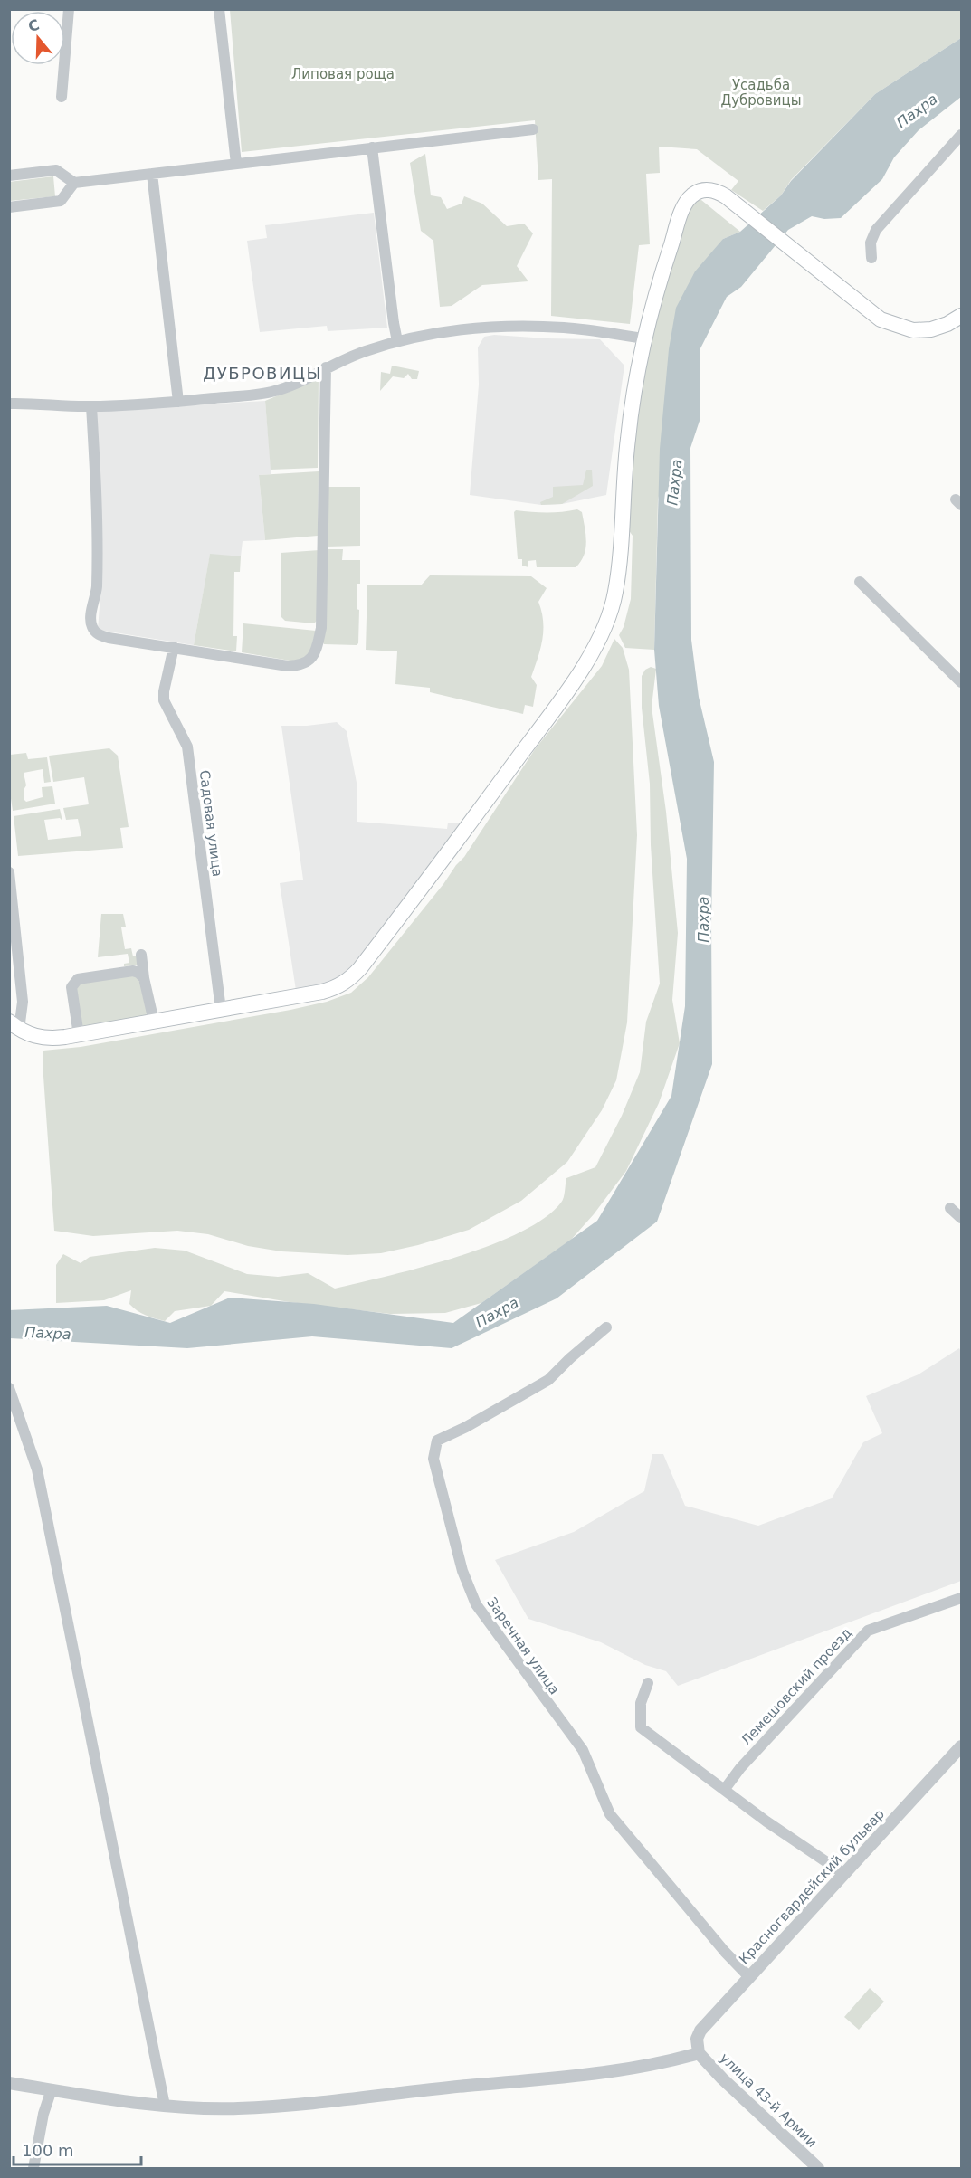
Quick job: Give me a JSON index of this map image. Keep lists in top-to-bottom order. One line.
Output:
{"streets":{"street":["Садовая улица","Заречная улица","Лемешовский проезд","Красногвардейский бульвар","улица 43-й Армии"]},"crossings":[["Заречная улица","Красногвардейский бульвар"],["Красногвардейский бульвар","улица 43-й Армии"]],"districts":["ДУБРОВИЦЫ"],"water":["Пахра"],"parks":["Липовая роща","Усадьба Дубровицы"],"scale_bar":"100 m","north":"top"}
